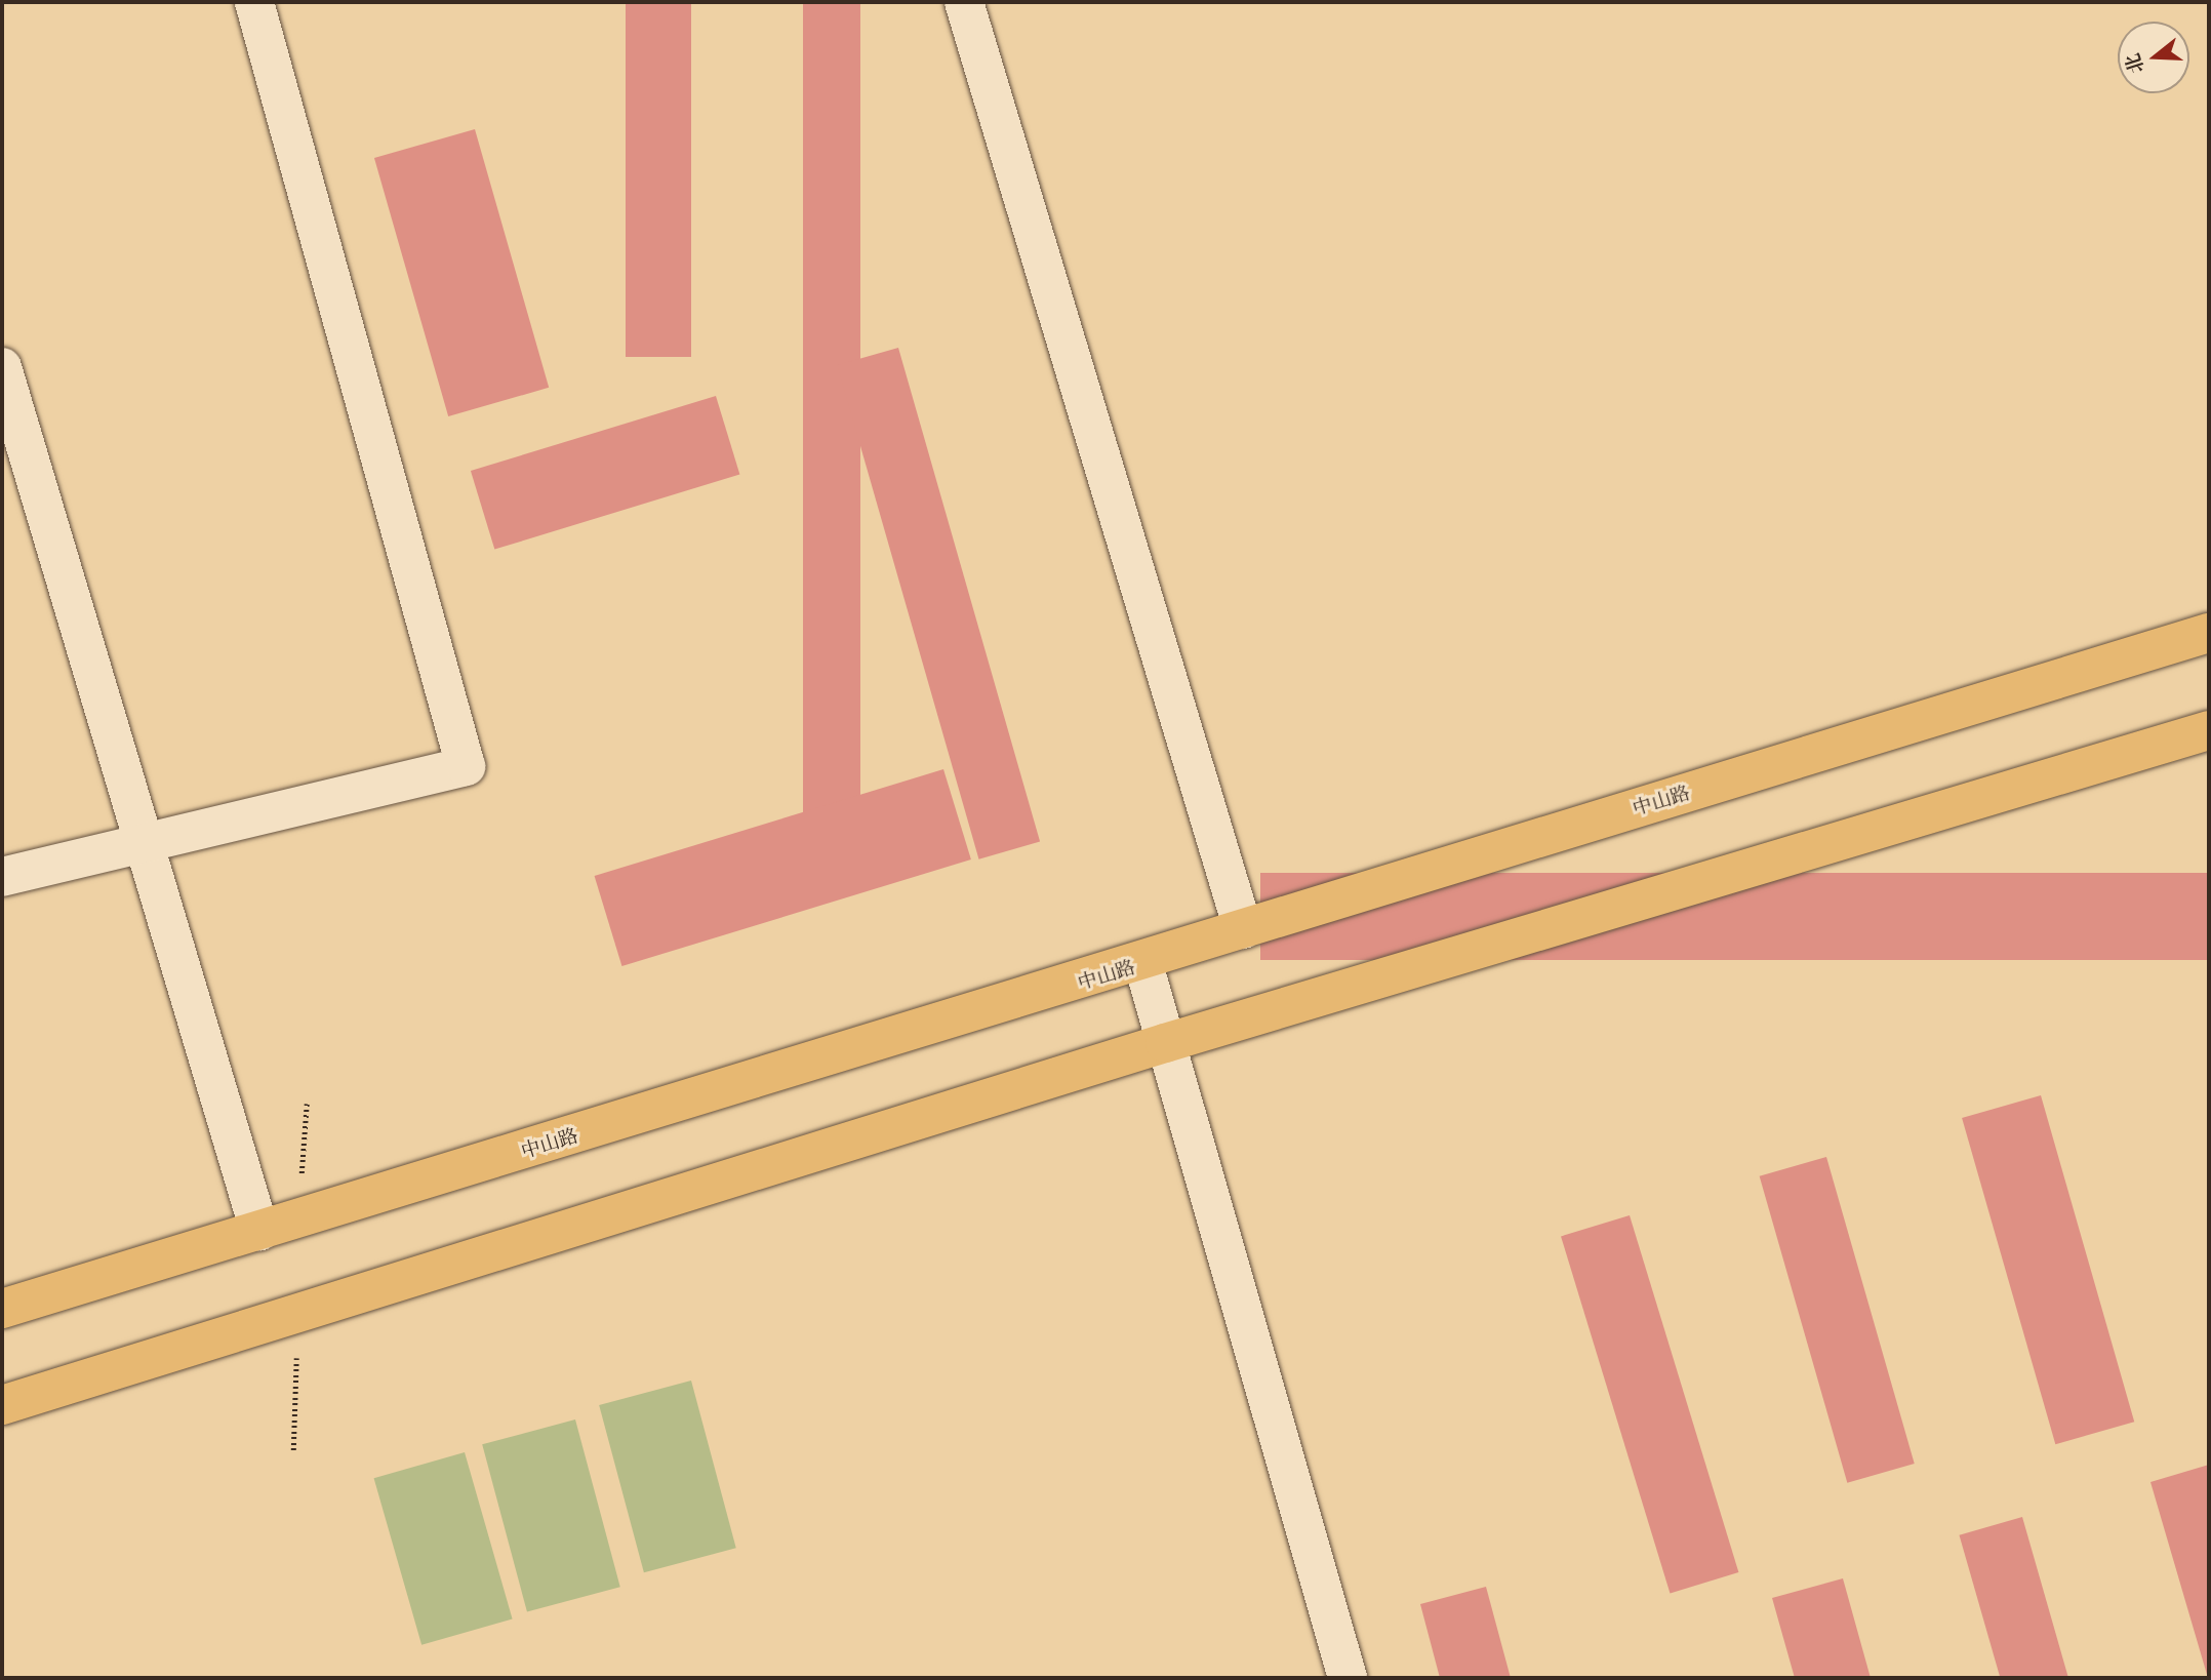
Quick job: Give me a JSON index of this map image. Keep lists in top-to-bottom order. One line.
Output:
{"streets":{"main road":["中山路"]},"north":"left"}
